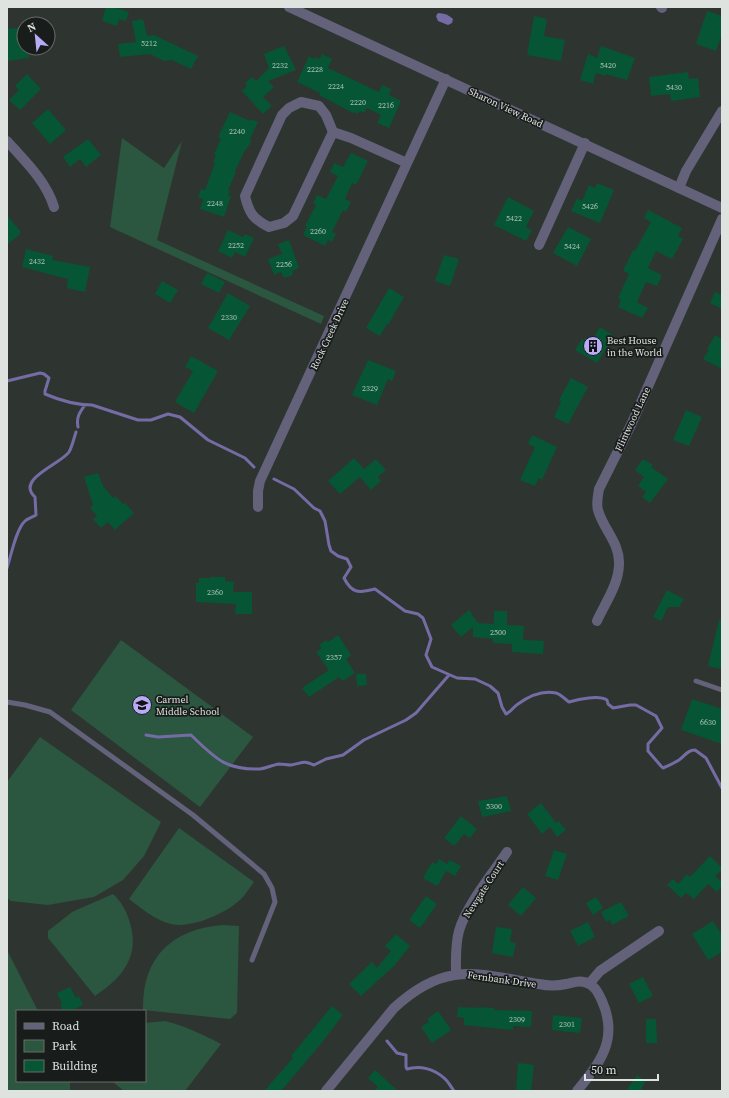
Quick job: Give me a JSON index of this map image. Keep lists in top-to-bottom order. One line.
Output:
{"streets":{"street":["Sharon View Road","Rock Creek Drive","Flintwood Lane","Newgate Court","Fernbank Drive"]},"crossings":[["Sharon View Road","Rock Creek Drive"],["Newgate Court","Fernbank Drive"]],"places":{"building":["Best House in the World"],"school or university":["Carmel Middle School"]},"house_numbers":["5212","2232","5420","2228","2224","5430","2220","2216","2240","2248","5426","5422","2260","2252","5424","2432","2256","2330","2329","2360","2500","2357","6630","5300","2309","2301"],"legend":["Road","Park","Building"],"scale_bar":"50 m","north":"top left"}
